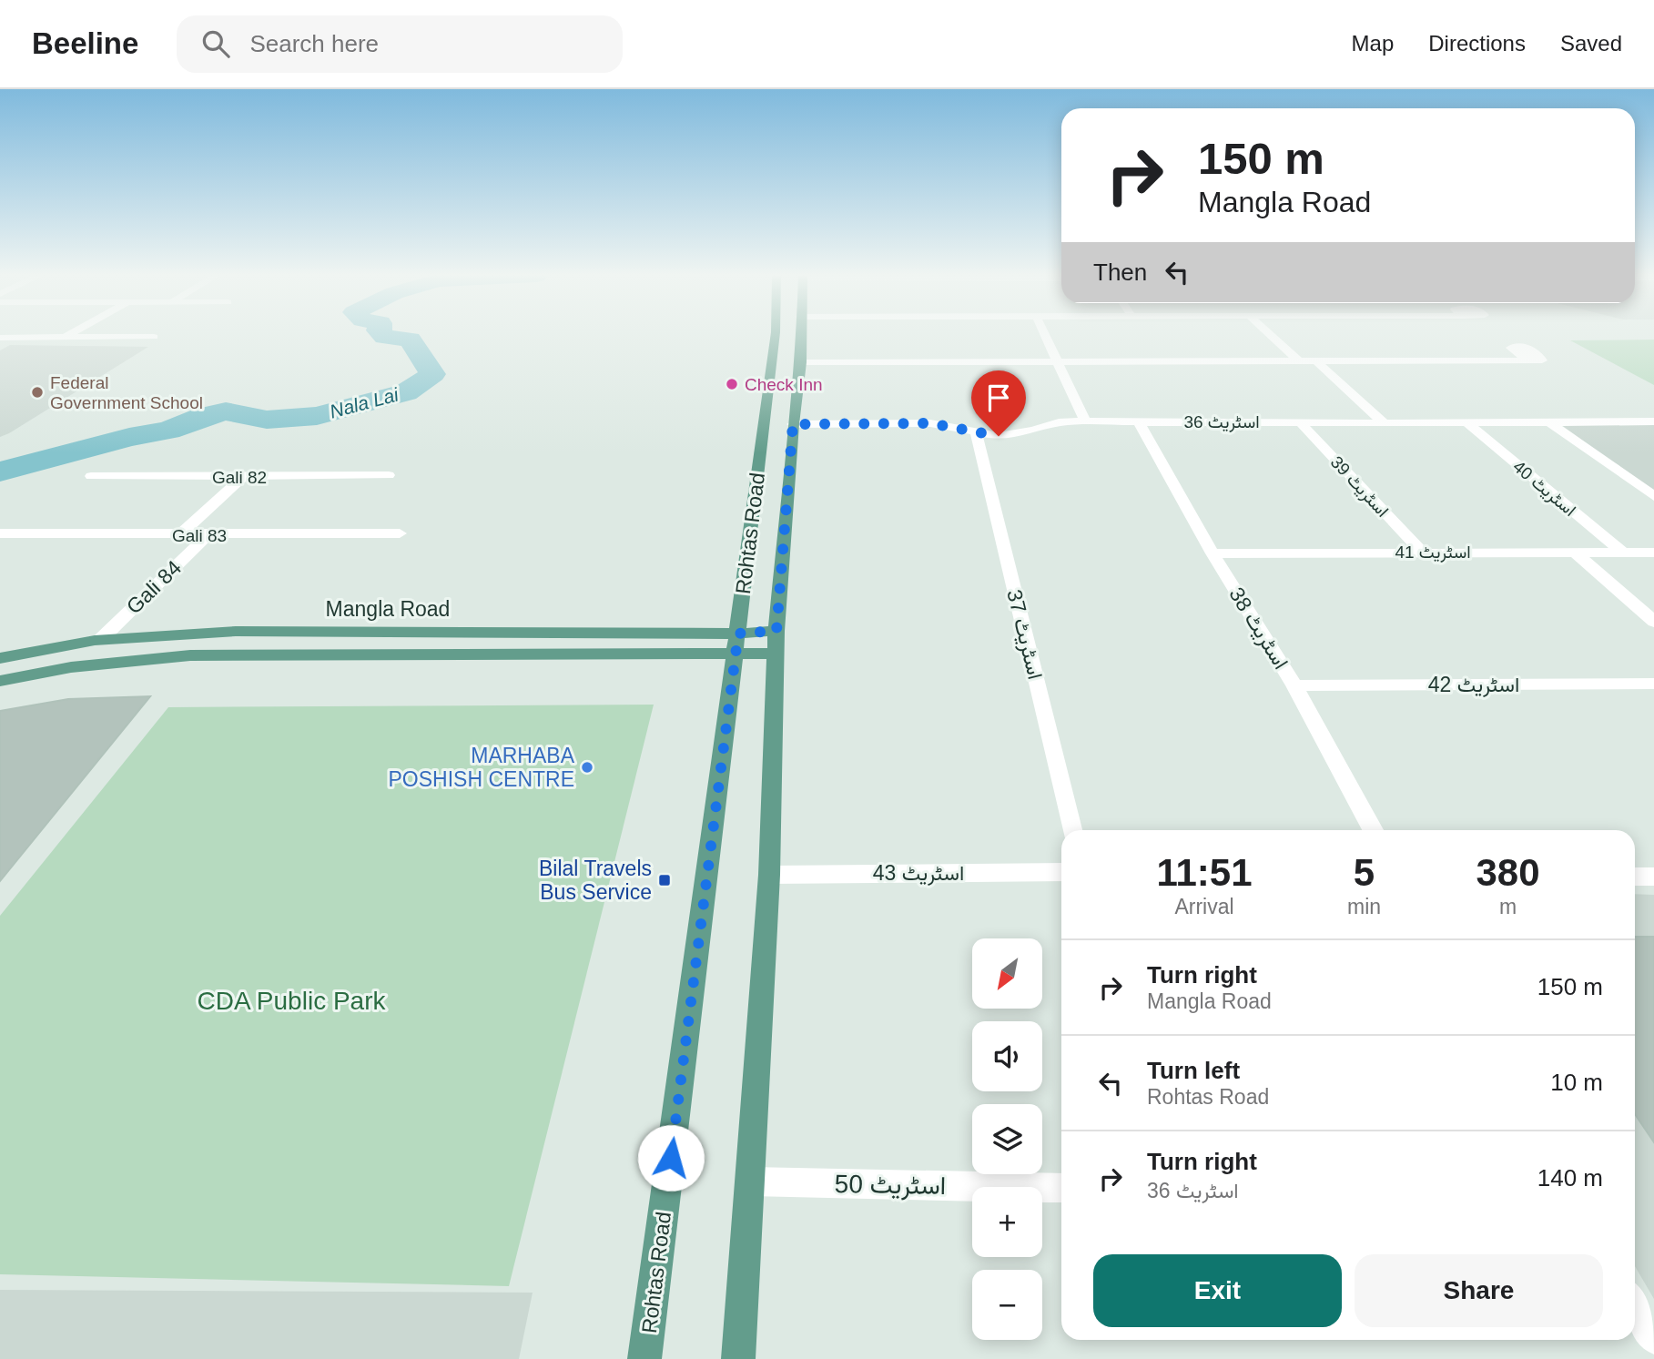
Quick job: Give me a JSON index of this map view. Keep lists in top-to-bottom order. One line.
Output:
{"streets":{"main road":["Rohtas Road","Mangla Road"],"street":["اسٹریٹ 36","Gali 82","اسٹریٹ 39","اسٹریٹ 40","Gali 83","اسٹریٹ 41","Gali 84","اسٹریٹ 38","اسٹریٹ 37","اسٹریٹ 42","اسٹریٹ 43","اسٹریٹ 50"]},"crossings":[["اسٹریٹ 36","اسٹریٹ 39"],["اسٹریٹ 36","اسٹریٹ 40"],["اسٹریٹ 36","Rohtas Road"],["اسٹریٹ 36","اسٹریٹ 38"],["اسٹریٹ 36","اسٹریٹ 37"],["Gali 82","Gali 84"],["اسٹریٹ 39","اسٹریٹ 41"],["اسٹریٹ 40","اسٹریٹ 41"],["Rohtas Road","Mangla Road"],["Rohtas Road","اسٹریٹ 43"],["Rohtas Road","اسٹریٹ 50"],["Gali 83","Gali 84"],["اسٹریٹ 41","اسٹریٹ 38"],["Gali 84","Mangla Road"],["اسٹریٹ 38","اسٹریٹ 42"]],"water":["Nala Lai"],"parks":["CDA Public Park"],"places":{"other":["Check Inn","Federal Government School","MARHABA POSHISH CENTRE"],"transit":["Bilal Travels Bus Service"]},"north":"bottom left","page":{"header":"Beeline","search":"Search here","nav":["Map","Directions","Saved"],"turn":["150 m","Mangla Road"],"then":"Then","eta":["11:51","Arrival","5","min","380","m"],"map_buttons":["+","−"],"list":[{"name":"Turn right","note":"Mangla Road","value":"150 m"},{"name":"Turn left","note":"Rohtas Road","value":"10 m"},{"name":"Turn right","note":"اسٹریٹ 36","value":"140 m"}],"buttons":["Exit","Share"]}}
